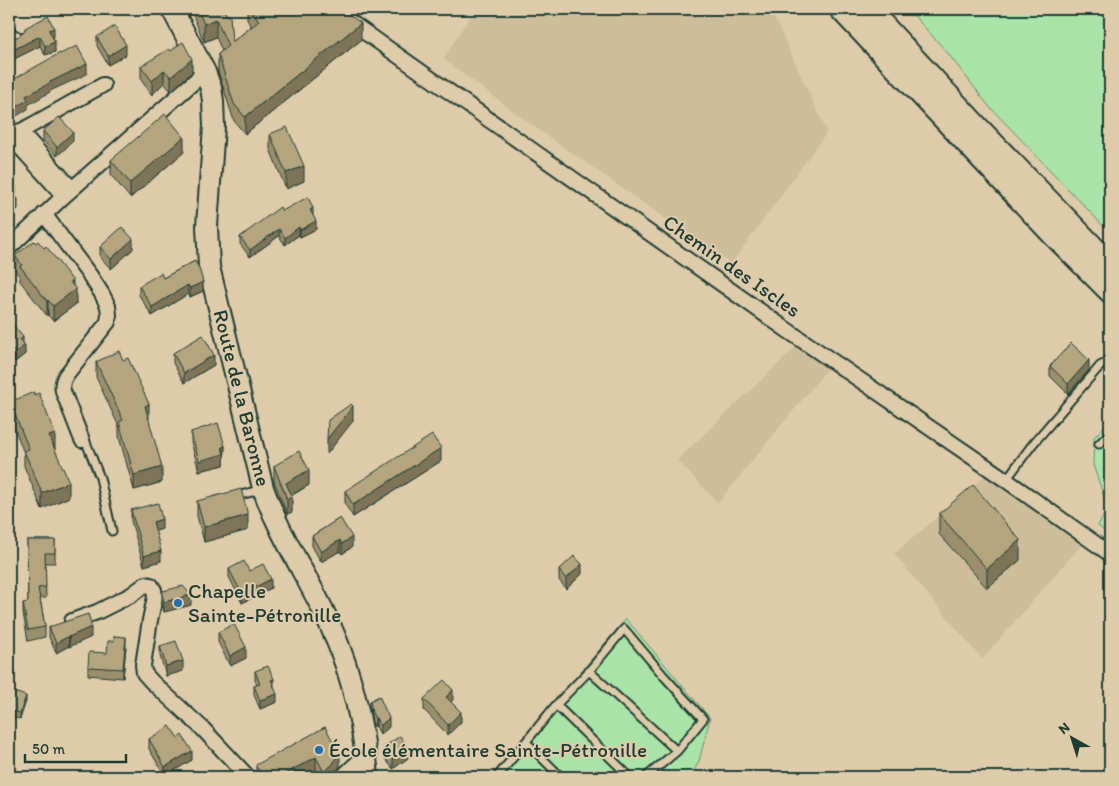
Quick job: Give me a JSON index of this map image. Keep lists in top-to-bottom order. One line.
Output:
{"streets":{"main road":["Route de la Baronne"],"street":["Chemin des Iscles"]},"places":["Chapelle Sainte-Pétronille","École élémentaire Sainte-Pétronille"],"scale_bar":"50 m","north":"top left"}
